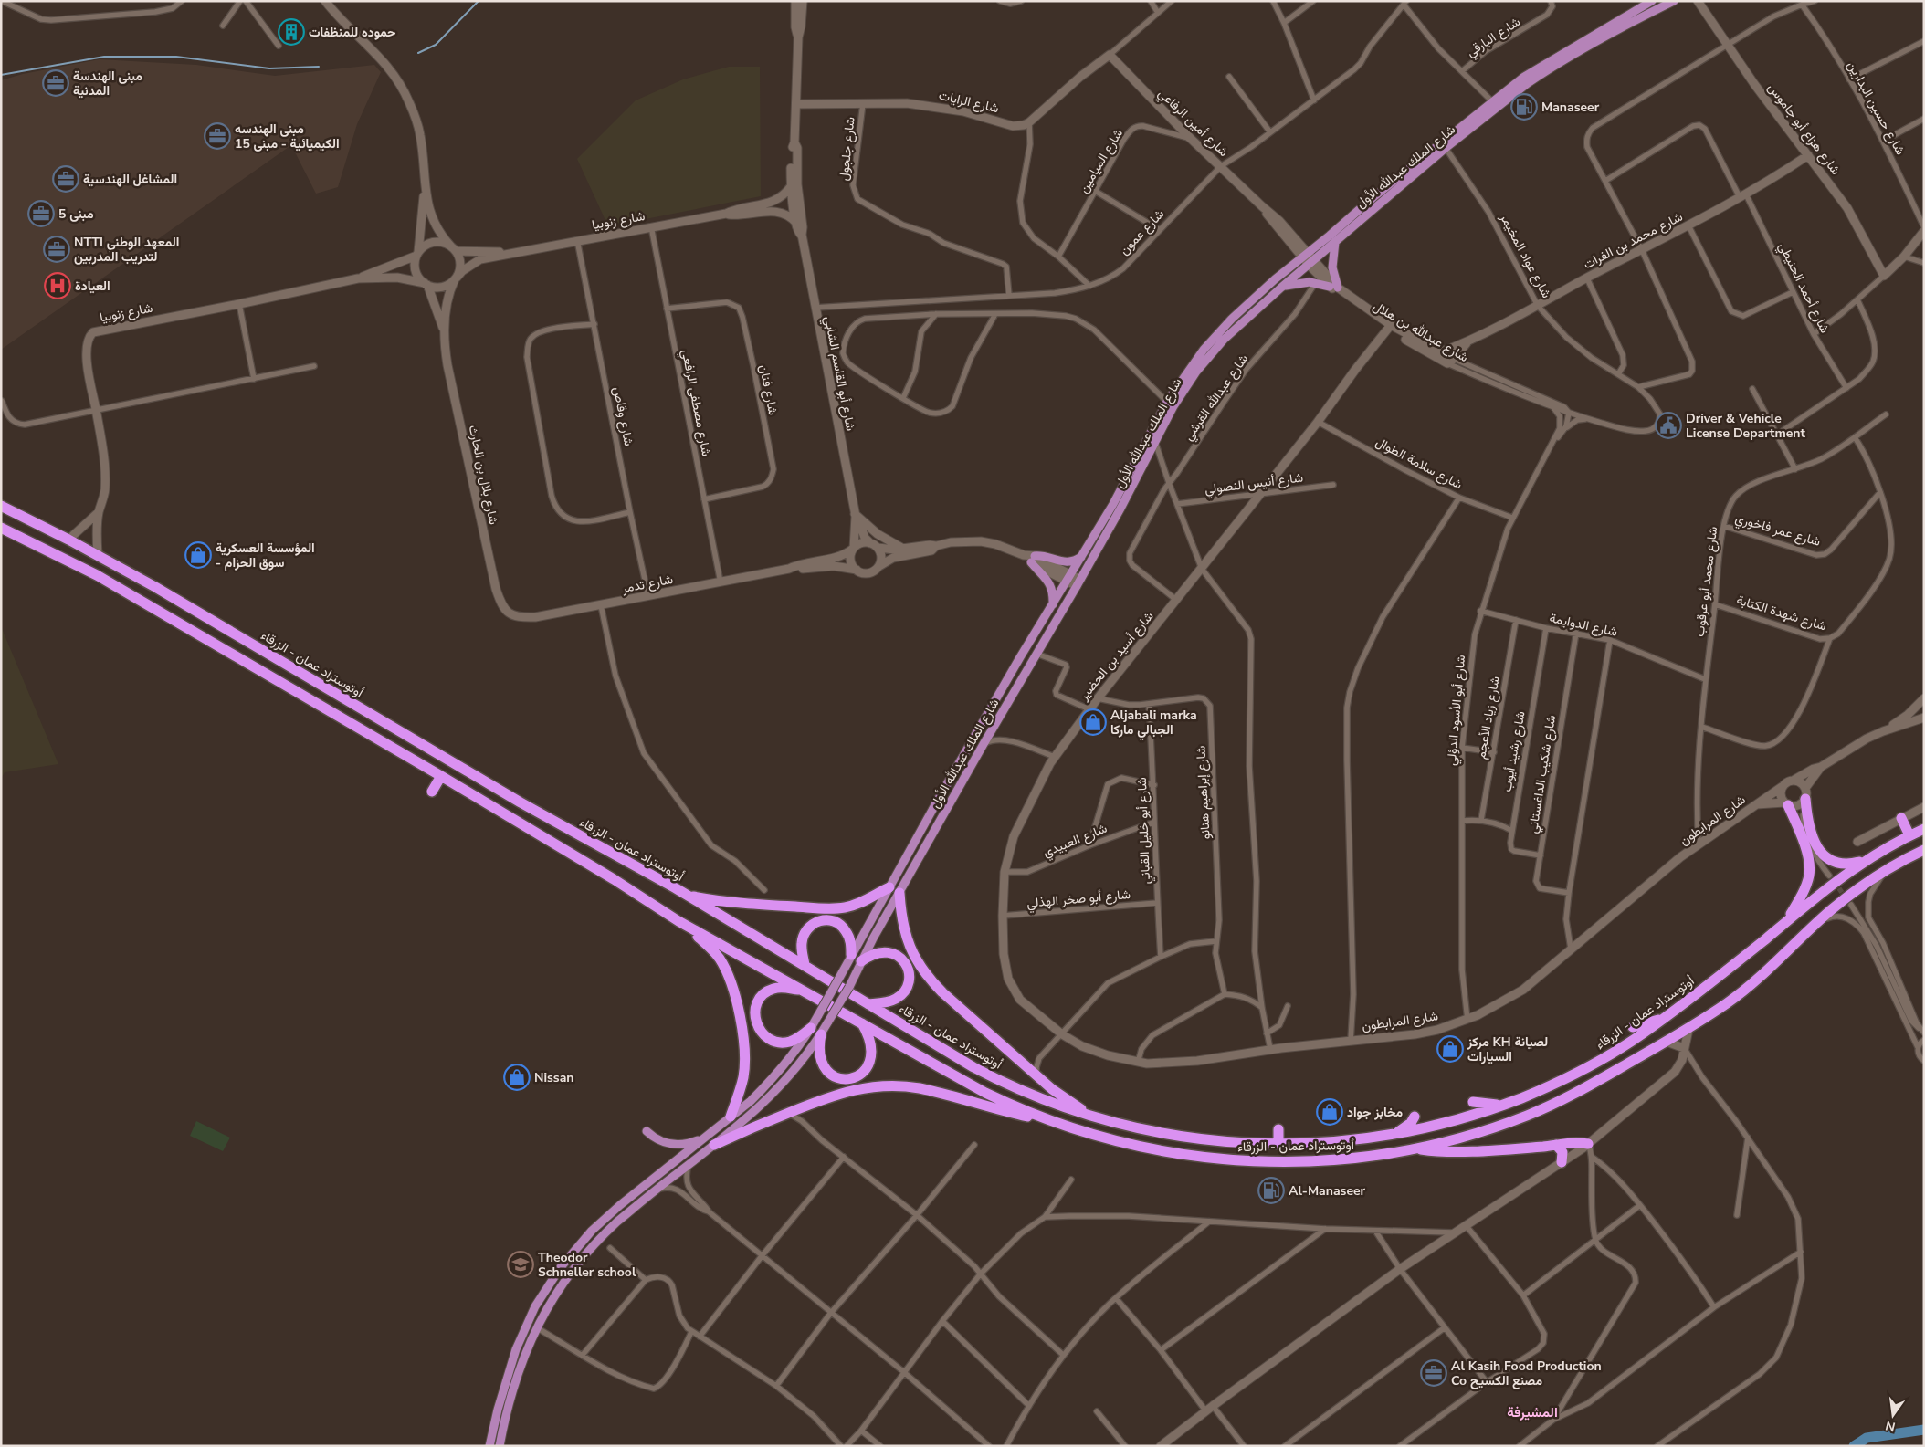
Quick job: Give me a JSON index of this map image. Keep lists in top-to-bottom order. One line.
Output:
{"streets":{"highway":["أوتوستراد عمان - الزرقاء"],"main road":["شارع الملك عبدالله الأول"],"street":["شارع البارقي","شارع الرايات","شارع حسين البدارين","شارع أمين الرفاعي","شارع هزاع أبو جاموس","شارع جلجول","شارع الميامين","شارع زنوبيا","شارع عمون","شارع محمد بن الفرات","شارع عواد المخيمر","شارع أحمد الحنيطي","شارع عبدالله بن هلال","شارع أبو القاسم الشابي","شارع فنان","شارع عبدالله القرشي","شارع مصطفى الرافعي","شارع وقاص","شارع سلامة الطوال","شارع بلال بن الحارث","شارع أنيس النصولي","شارع عمر فاخوري","شارع محمد أبو عرقوب","شارع تدمر","شارع شهدة الكتابة","شارع الدوايمة","شارع أسيد بن الحضير","شارع أبو الأسود الدؤلي","شارع زياد الأعجم","شارع رشيد أيوب","شارع شكيب الداغستاني","شارع إبراهيم هنانو","شارع المرابطون","شارع أبو خليل القباني","شارع العبيدي","شارع أبو صخر الهذلي"]},"crossings":[["شارع الرايات","شارع جلجول"],["شارع الرايات","شارع أبو القاسم الشابي"],["شارع أمين الرفاعي","شارع الميامين"],["شارع أمين الرفاعي","شارع الملك عبدالله الأول"],["شارع أمين الرفاعي","شارع عمون"],["شارع أمين الرفاعي","شارع عبدالله بن هلال"],["شارع هزاع أبو جاموس","شارع محمد بن الفرات"],["شارع جلجول","شارع عمون"],["شارع الملك عبدالله الأول","شارع عواد المخيمر"],["شارع الملك عبدالله الأول","شارع عبدالله بن هلال"],["شارع زنوبيا","شارع أبو القاسم الشابي"],["شارع زنوبيا","شارع مصطفى الرافعي"],["شارع زنوبيا","شارع وقاص"],["شارع زنوبيا","شارع بلال بن الحارث"],["شارع زنوبيا","أوتوستراد عمان - الزرقاء"],["شارع عمون","شارع أبو القاسم الشابي"],["شارع محمد بن الفرات","شارع عواد المخيمر"],["شارع محمد بن الفرات","شارع أحمد الحنيطي"],["شارع محمد بن الفرات","شارع عبدالله بن هلال"],["شارع عواد المخيمر","شارع عبدالله بن هلال"],["شارع عبدالله بن هلال","شارع أسيد بن الحضير"],["شارع أبو القاسم الشابي","شارع تدمر"],["شارع فنان","شارع مصطفى الرافعي"],["شارع عبدالله القرشي","شارع أسيد بن الحضير"],["شارع مصطفى الرافعي","شارع تدمر"],["شارع وقاص","شارع تدمر"],["شارع سلامة الطوال","شارع أسيد بن الحضير"],["شارع سلامة الطوال","شارع أبو الأسود الدؤلي"],["شارع بلال بن الحارث","شارع تدمر"],["شارع أنيس النصولي","شارع أسيد بن الحضير"],["شارع عمر فاخوري","شارع محمد أبو عرقوب"],["شارع عمر فاخوري","شارع شهدة الكتابة"],["شارع محمد أبو عرقوب","شارع شهدة الكتابة"],["شارع محمد أبو عرقوب","شارع الدوايمة"],["شارع محمد أبو عرقوب","شارع المرابطون"],["شارع الدوايمة","شارع أبو الأسود الدؤلي"],["شارع الدوايمة","شارع زياد الأعجم"],["شارع الدوايمة","شارع رشيد أيوب"],["شارع الدوايمة","شارع شكيب الداغستاني"],["شارع أسيد بن الحضير","شارع إبراهيم هنانو"],["شارع أسيد بن الحضير","شارع المرابطون"],["شارع أسيد بن الحضير","شارع العبيدي"],["شارع أسيد بن الحضير","شارع أبو صخر الهذلي"],["شارع أبو الأسود الدؤلي","شارع المرابطون"],["شارع رشيد أيوب","شارع شكيب الداغستاني"],["شارع إبراهيم هنانو","شارع أبو خليل القباني"],["شارع أبو خليل القباني","شارع العبيدي"],["شارع أبو خليل القباني","شارع أبو صخر الهذلي"]],"districts":["المشيرفة"],"places":{"building":["حموده للمنظفات"],"office":["مبنى الهندسة المدنية","مبنى الهندسه الكيميائية - مبنى 15","المشاغل الهندسية","مبنى 5","NTTI المعهد الوطني لتدريب المدربين","Al Kasih Food Production Co مصنع الكسيح"],"fuel station":["Manaseer","Al-Manaseer"],"hospital":["العيادة"],"public building":["Driver & Vehicle License Department"],"shop":["المؤسسة العسكرية - سوق الحزام","Aljabali marka الجبالي ماركا","مركز KH لصيانة السيارات","Nissan","مخابز جواد"],"school or university":["Theodor Schneller school"]},"north":"bottom"}
